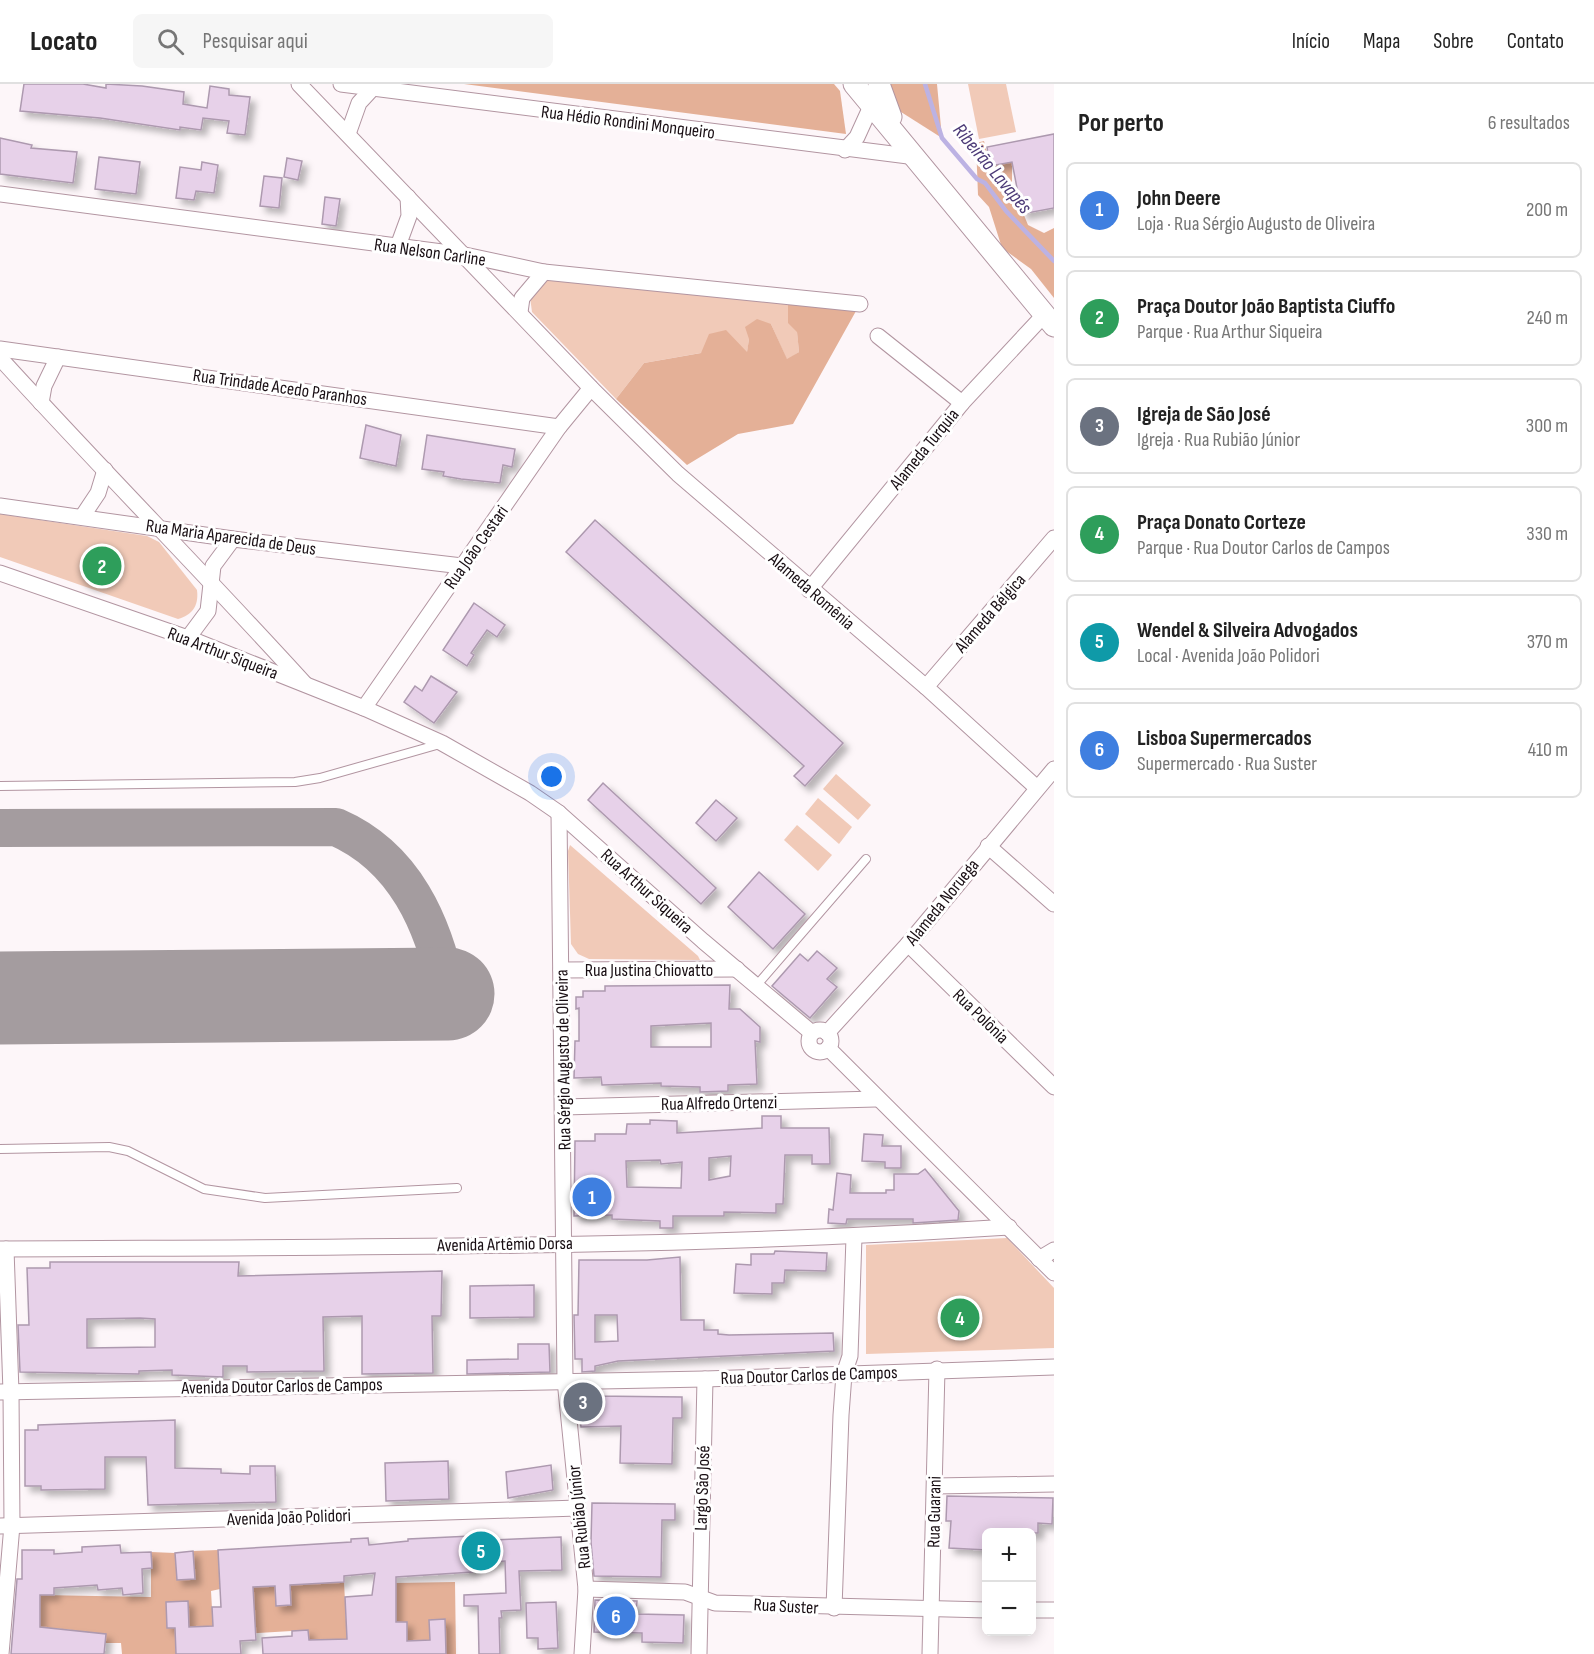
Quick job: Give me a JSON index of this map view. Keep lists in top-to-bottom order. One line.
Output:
{"streets":{"street":["Rua Hédio Rondini Monqueiro","Rua Nelson Carline","Rua Trindade Acedo Paranhos","Alameda Turquia","Rua Maria Aparecida de Deus","Rua João Cestari","Alameda Romênia","Alameda Bélgica","Rua Arthur Siqueira","Alameda Noruega","Rua Justina Chiovatto","Rua Polônia","Rua Sérgio Augusto de Oliveira","Rua Alfredo Ortenzi","Avenida Artêmio Dorsa","Rua Doutor Carlos de Campos","Avenida Doutor Carlos de Campos","Largo São José","Rua Guarani","Avenida João Polidori","Rua Rubião Júnior","Rua Suster"]},"crossings":[["Rua Nelson Carline","Alameda Romênia"],["Rua Trindade Acedo Paranhos","Rua João Cestari"],["Alameda Turquia","Alameda Romênia"],["Rua Maria Aparecida de Deus","Rua João Cestari"],["Rua João Cestari","Alameda Romênia"],["Rua João Cestari","Rua Arthur Siqueira"],["Alameda Romênia","Alameda Bélgica"],["Alameda Romênia","Alameda Noruega"],["Rua Arthur Siqueira","Alameda Noruega"],["Rua Arthur Siqueira","Rua Justina Chiovatto"],["Rua Arthur Siqueira","Rua Sérgio Augusto de Oliveira"],["Rua Arthur Siqueira","Rua Alfredo Ortenzi"],["Rua Arthur Siqueira","Avenida Artêmio Dorsa"],["Alameda Noruega","Rua Polônia"],["Rua Justina Chiovatto","Rua Sérgio Augusto de Oliveira"],["Rua Sérgio Augusto de Oliveira","Rua Alfredo Ortenzi"],["Rua Sérgio Augusto de Oliveira","Avenida Artêmio Dorsa"],["Rua Sérgio Augusto de Oliveira","Rua Doutor Carlos de Campos"],["Rua Sérgio Augusto de Oliveira","Avenida Doutor Carlos de Campos"],["Rua Sérgio Augusto de Oliveira","Rua Rubião Júnior"],["Rua Doutor Carlos de Campos","Avenida Doutor Carlos de Campos"],["Rua Doutor Carlos de Campos","Largo São José"],["Rua Doutor Carlos de Campos","Rua Guarani"],["Rua Doutor Carlos de Campos","Rua Rubião Júnior"],["Avenida Doutor Carlos de Campos","Rua Rubião Júnior"],["Largo São José","Rua Suster"],["Rua Guarani","Rua Suster"],["Avenida João Polidori","Rua Rubião Júnior"],["Rua Rubião Júnior","Rua Suster"]],"water":["Ribeirão Lavapés"],"page":{"header":"Locato","search":"Pesquisar aqui","nav":["Início","Mapa","Sobre","Contato"],"heading":["Por perto","6 resultados"],"list":[{"mark":"1","name":"John Deere","note":"Loja · Rua Sérgio Augusto de Oliveira","value":"200 m"},{"mark":"2","name":"Praça Doutor João Baptista Ciuffo","note":"Parque · Rua Arthur Siqueira","value":"240 m"},{"mark":"3","name":"Igreja de São José","note":"Igreja · Rua Rubião Júnior","value":"300 m"},{"mark":"4","name":"Praça Donato Corteze","note":"Parque · Rua Doutor Carlos de Campos","value":"330 m"},{"mark":"5","name":"Wendel & Silveira Advogados","note":"Local · Avenida João Polidori","value":"370 m"},{"mark":"6","name":"Lisboa Supermercados","note":"Supermercado · Rua Suster","value":"410 m"}],"pins":["2","1","4","3","5","6"],"map_buttons":["+","−"]}}
